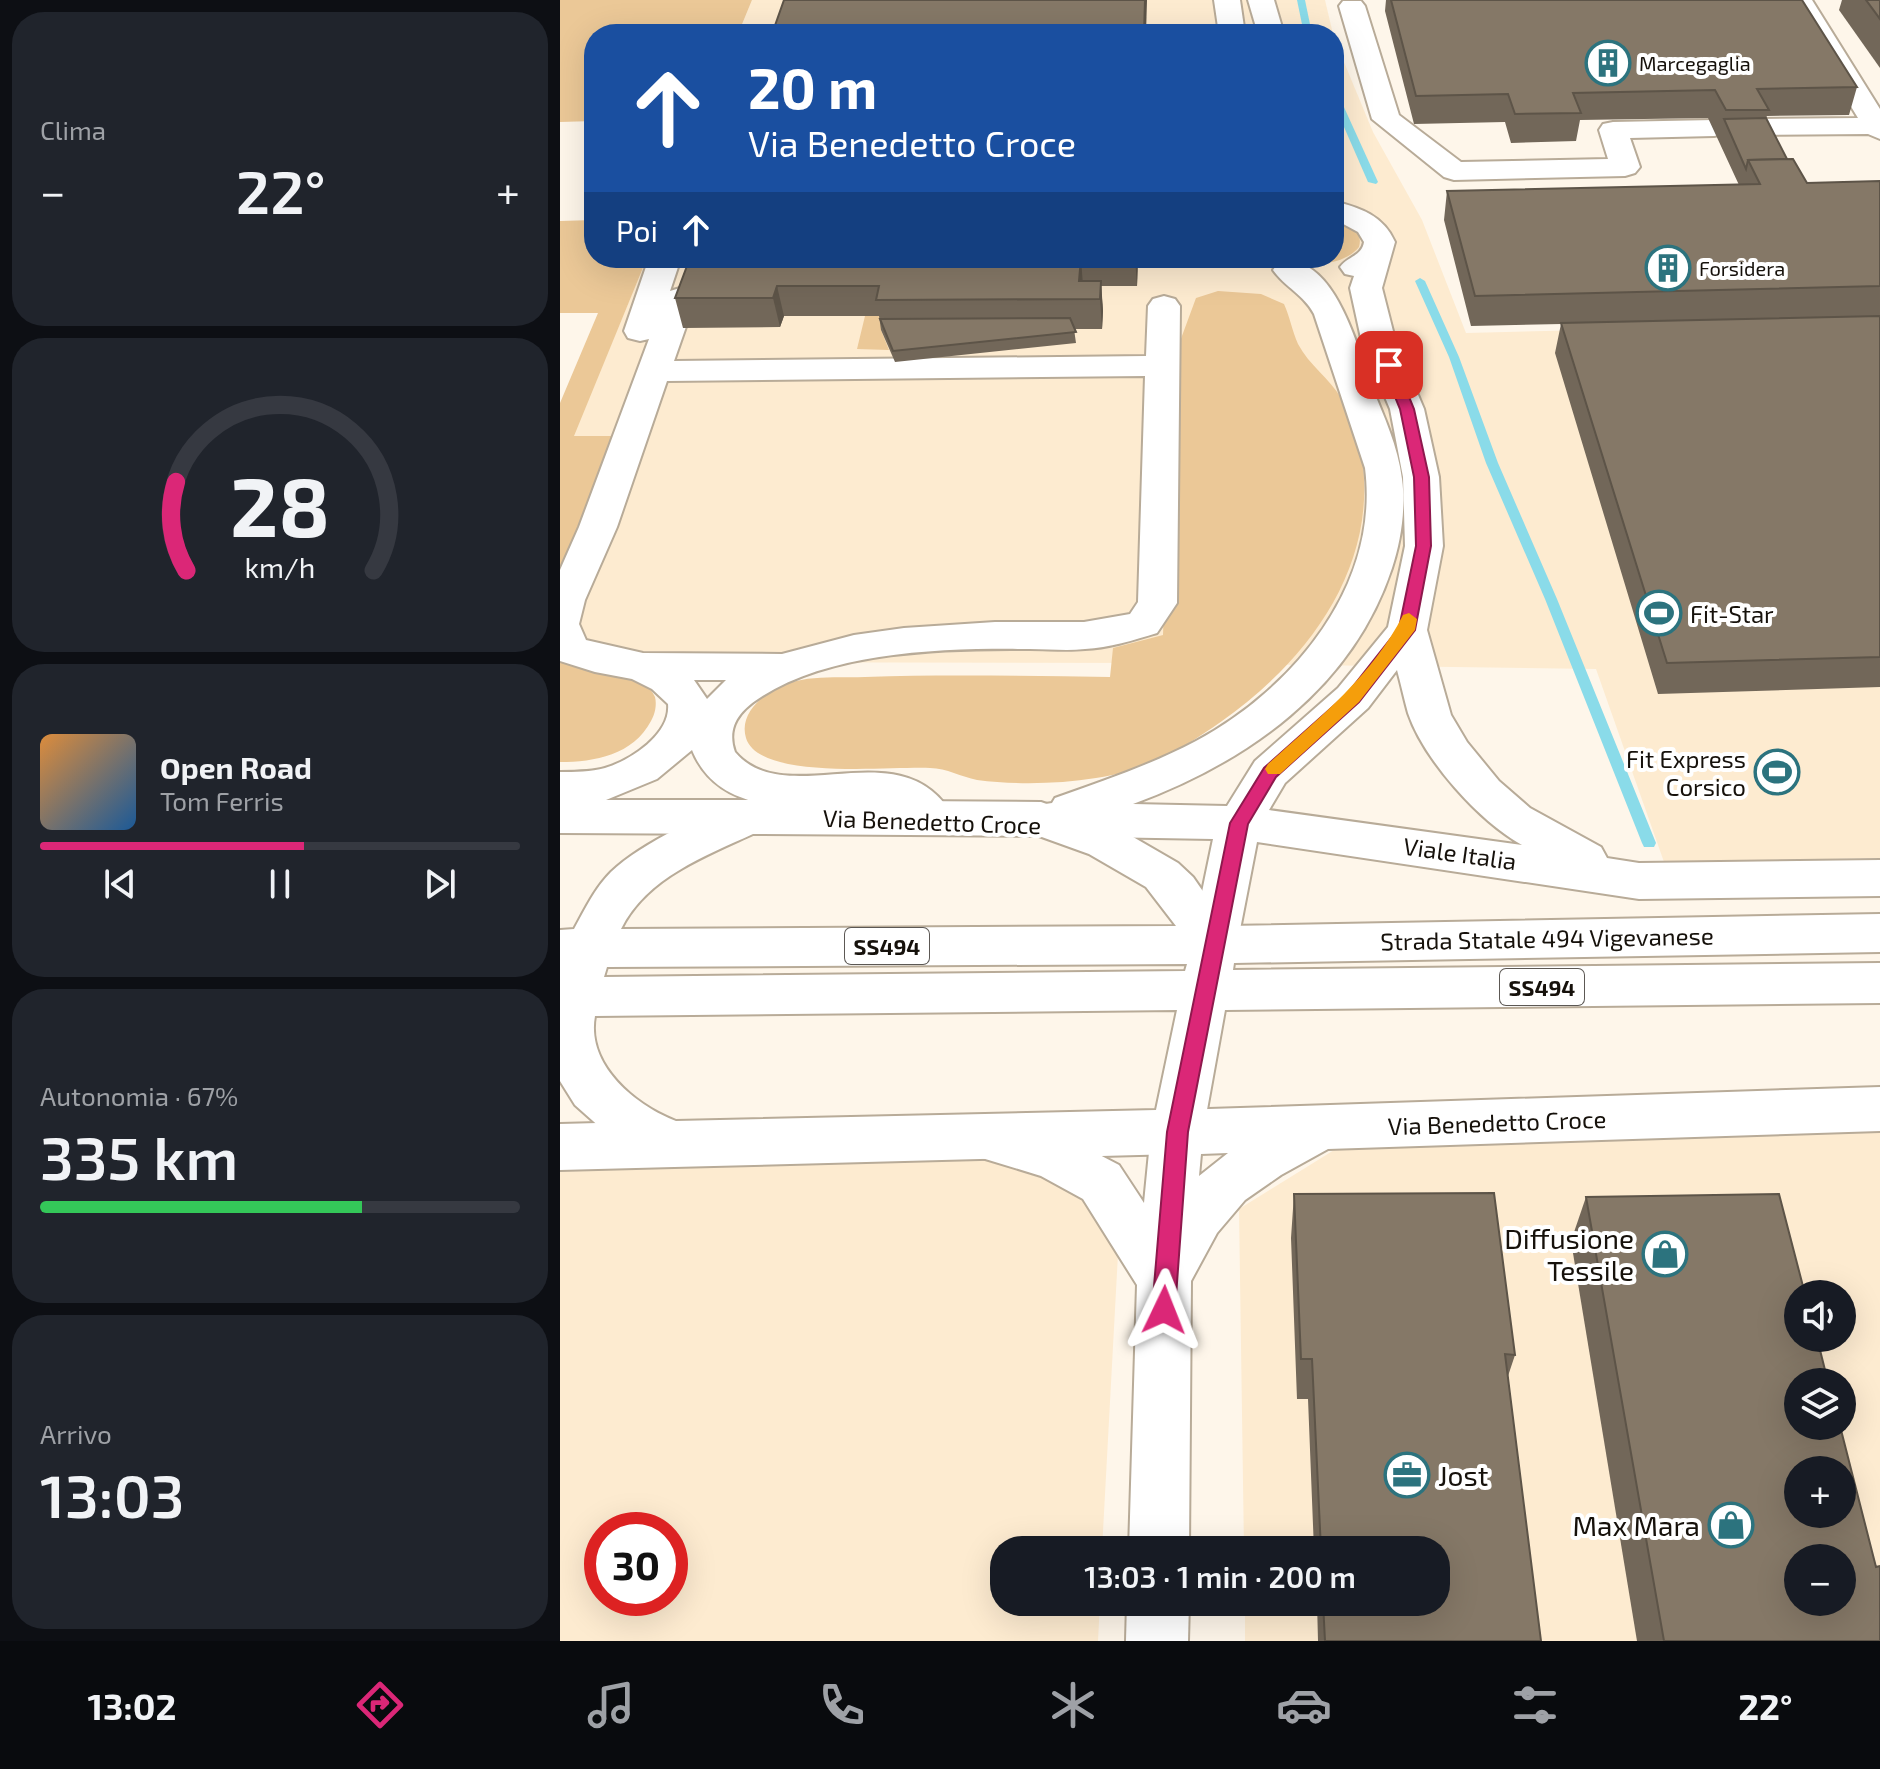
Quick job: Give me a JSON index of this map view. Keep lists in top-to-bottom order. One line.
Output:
{"streets":{"street":["Via Benedetto Croce","Viale Italia","Strada Statale 494 Vigevanese","SS494"]},"crossings":[["Via Benedetto Croce","Viale Italia"],["Via Benedetto Croce","Strada Statale 494 Vigevanese"],["Via Benedetto Croce","SS494"],["Strada Statale 494 Vigevanese","SS494"]],"places":{"building":["Marcegaglia","Forsidera"],"sports":["Fit-Star","Fit Express Corsico"],"shop":["Diffusione Tessile","Max Mara"],"office":["Jost"]},"page":{"tile":["Clima",["Autonomia · 67%","335 km"],["Arrivo","13:03"]],"turn":["20 m","Via Benedetto Croce"],"heat":["−","22°","+"],"then":"Poi","song":["Open Road","Tom Ferris"],"map_buttons":["+","−"],"limit":"30","trip":"13:03 · 1 min · 200 m","tabs":["13:02","22°"],"gauge":["28","km/h"]}}
